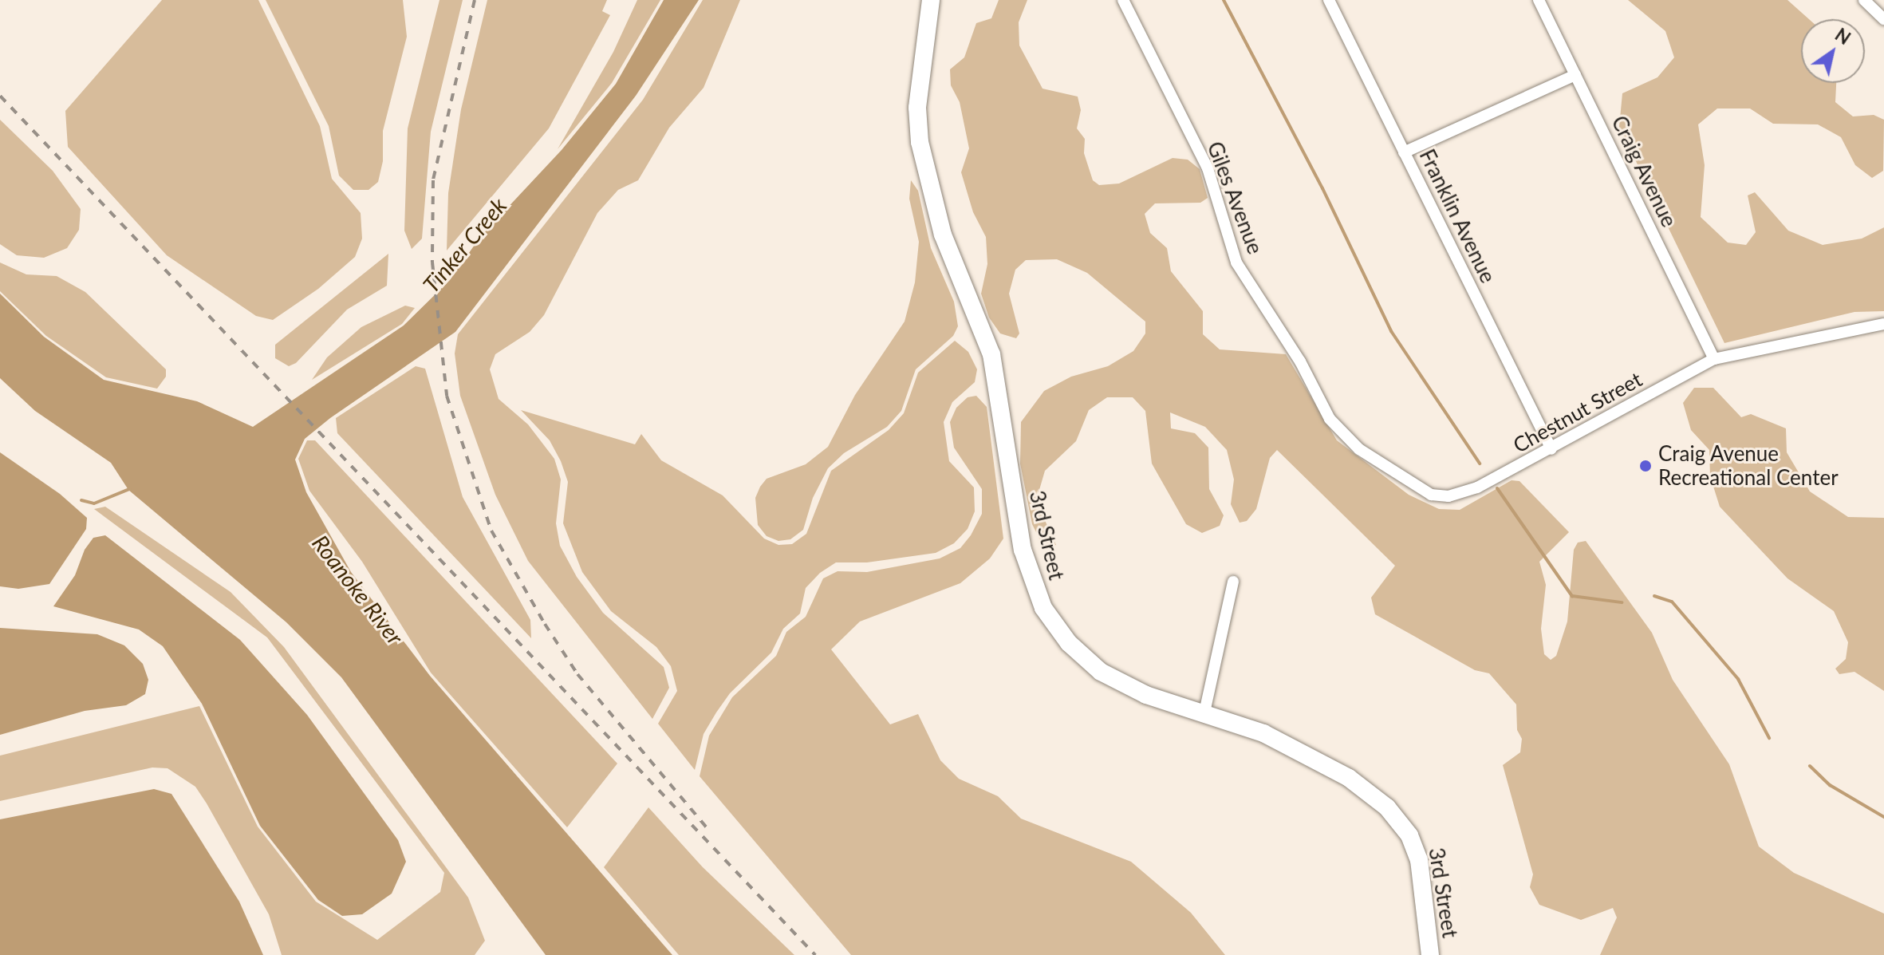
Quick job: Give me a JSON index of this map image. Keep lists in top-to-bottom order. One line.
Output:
{"streets":{"street":["Craig Avenue","Giles Avenue","Franklin Avenue","Chestnut Street","3rd Street"]},"crossings":[["Craig Avenue","Chestnut Street"],["Giles Avenue","Chestnut Street"],["Franklin Avenue","Chestnut Street"]],"water":["Tinker Creek","Roanoke River"],"places":["Craig Avenue Recreational Center"],"north":"top right"}
